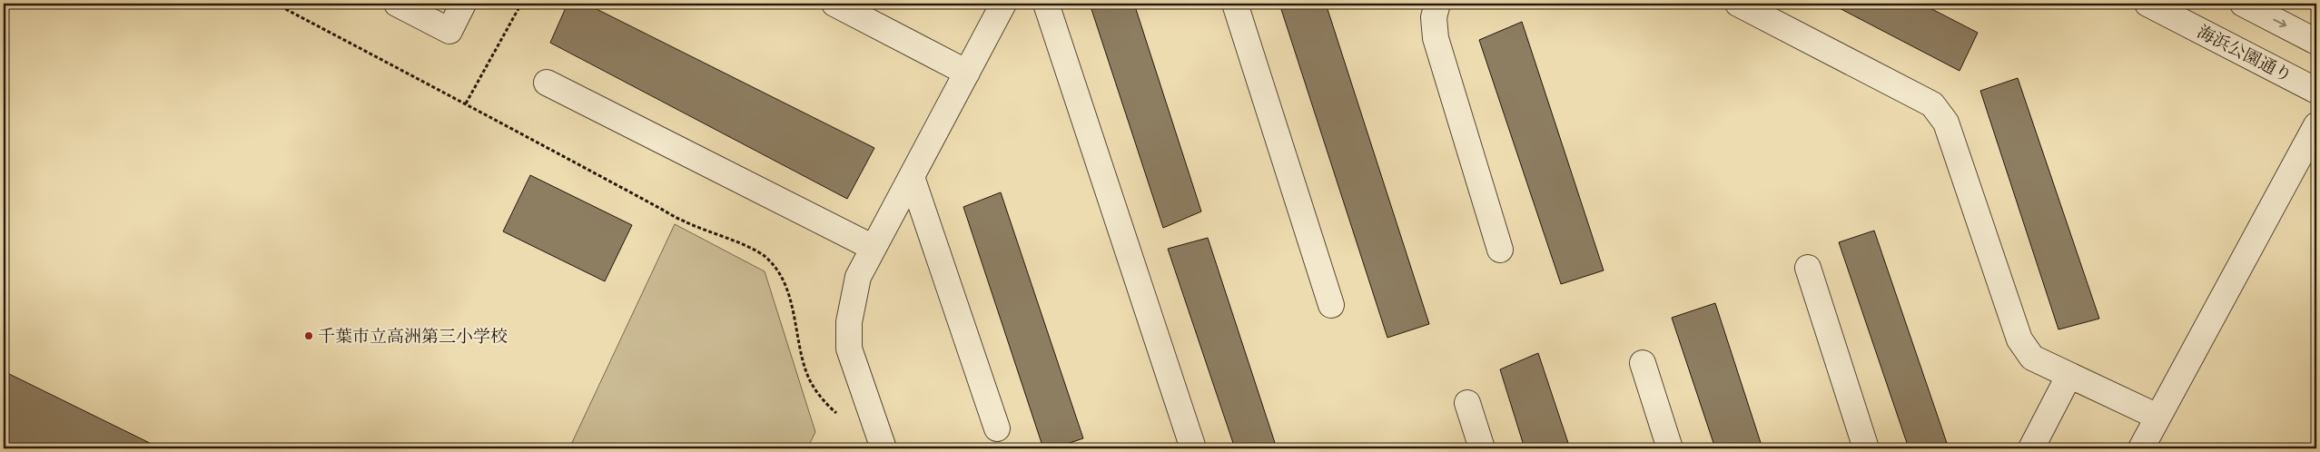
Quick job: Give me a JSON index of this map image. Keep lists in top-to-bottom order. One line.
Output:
{"streets":{"street":["海浜公園通り"]},"places":["千葉市立高洲第三小学校"]}
